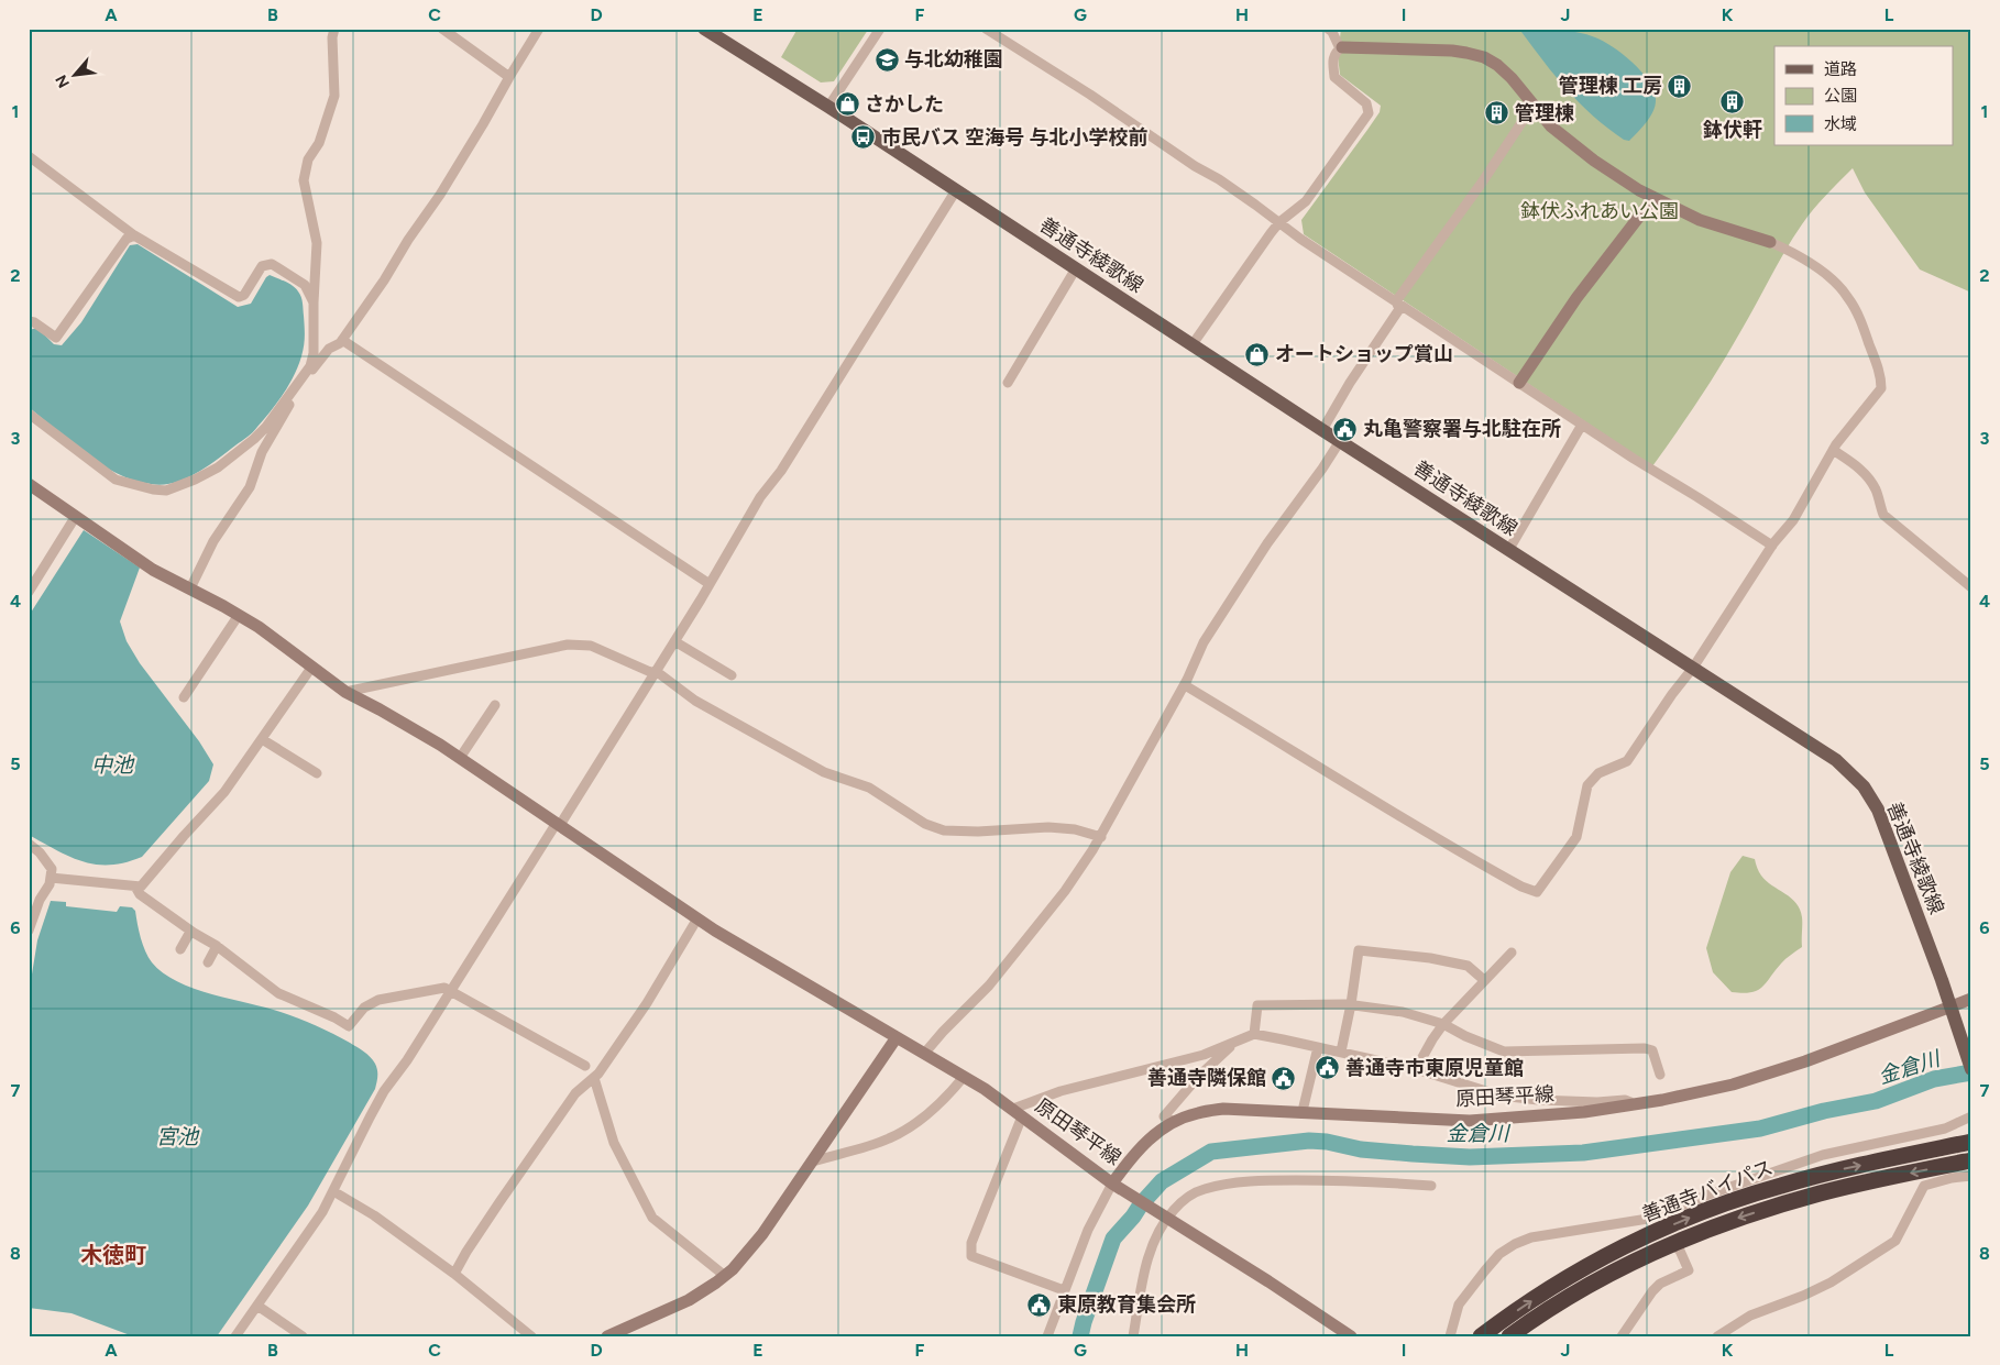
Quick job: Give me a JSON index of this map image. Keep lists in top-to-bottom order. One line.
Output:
{"streets":{"highway":["善通寺バイパス"],"main road":["善通寺綾歌線"],"street":["原田琴平線"]},"crossings":[["善通寺綾歌線","原田琴平線"]],"districts":["木徳町"],"water":["中池","金倉川","宮池"],"parks":["鉢伏ふれあい公園"],"places":{"school or university":["与北幼稚園"],"building":["管理棟 工房","鉢伏軒","管理棟"],"shop":["さかした","オートショップ賞山"],"bus stop":["市民バス 空海号 与北小学校前"],"public building":["丸亀警察署与北駐在所","善通寺市東原児童館","善通寺隣保館","東原教育集会所"]},"legend":["道路","公園","水域"],"north":"bottom left","grid":{"columns":["A","B","C","D","E","F","G","H","I","J","K","L"],"rows":["1","2","3","4","5","6","7","8"]}}
